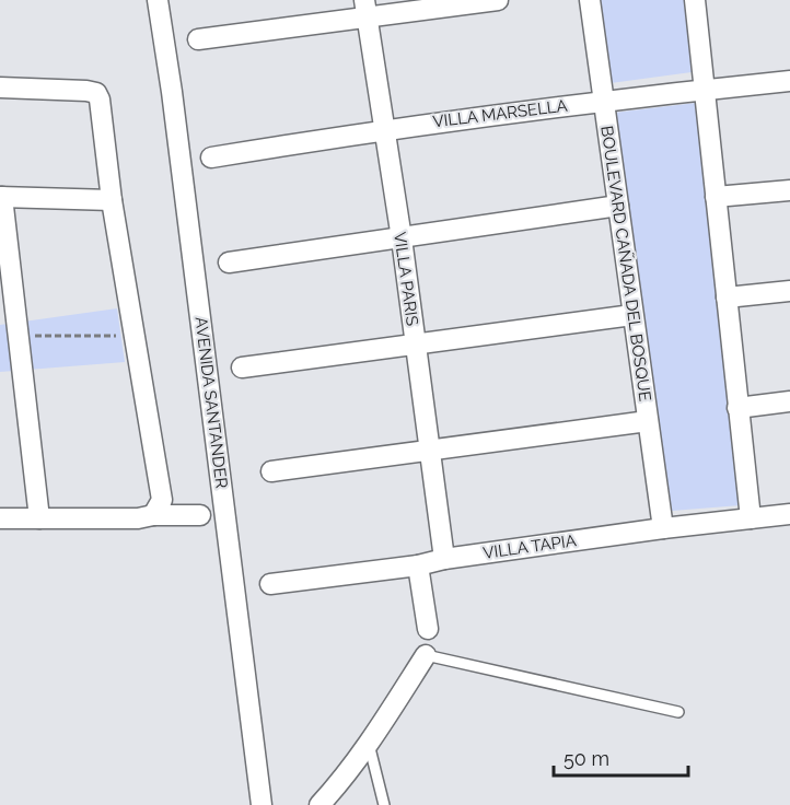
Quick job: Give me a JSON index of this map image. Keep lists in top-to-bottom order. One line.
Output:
{"streets":{"street":["VILLA MARSELLA","BOULEVARD CAÑADA DEL BOSQUE","VILLA PARIS","AVENIDA SANTANDER","VILLA TAPIA"]},"crossings":[["VILLA MARSELLA","BOULEVARD CAÑADA DEL BOSQUE"],["VILLA MARSELLA","VILLA PARIS"],["BOULEVARD CAÑADA DEL BOSQUE","VILLA TAPIA"],["VILLA PARIS","VILLA TAPIA"]],"scale_bar":"50 m"}
